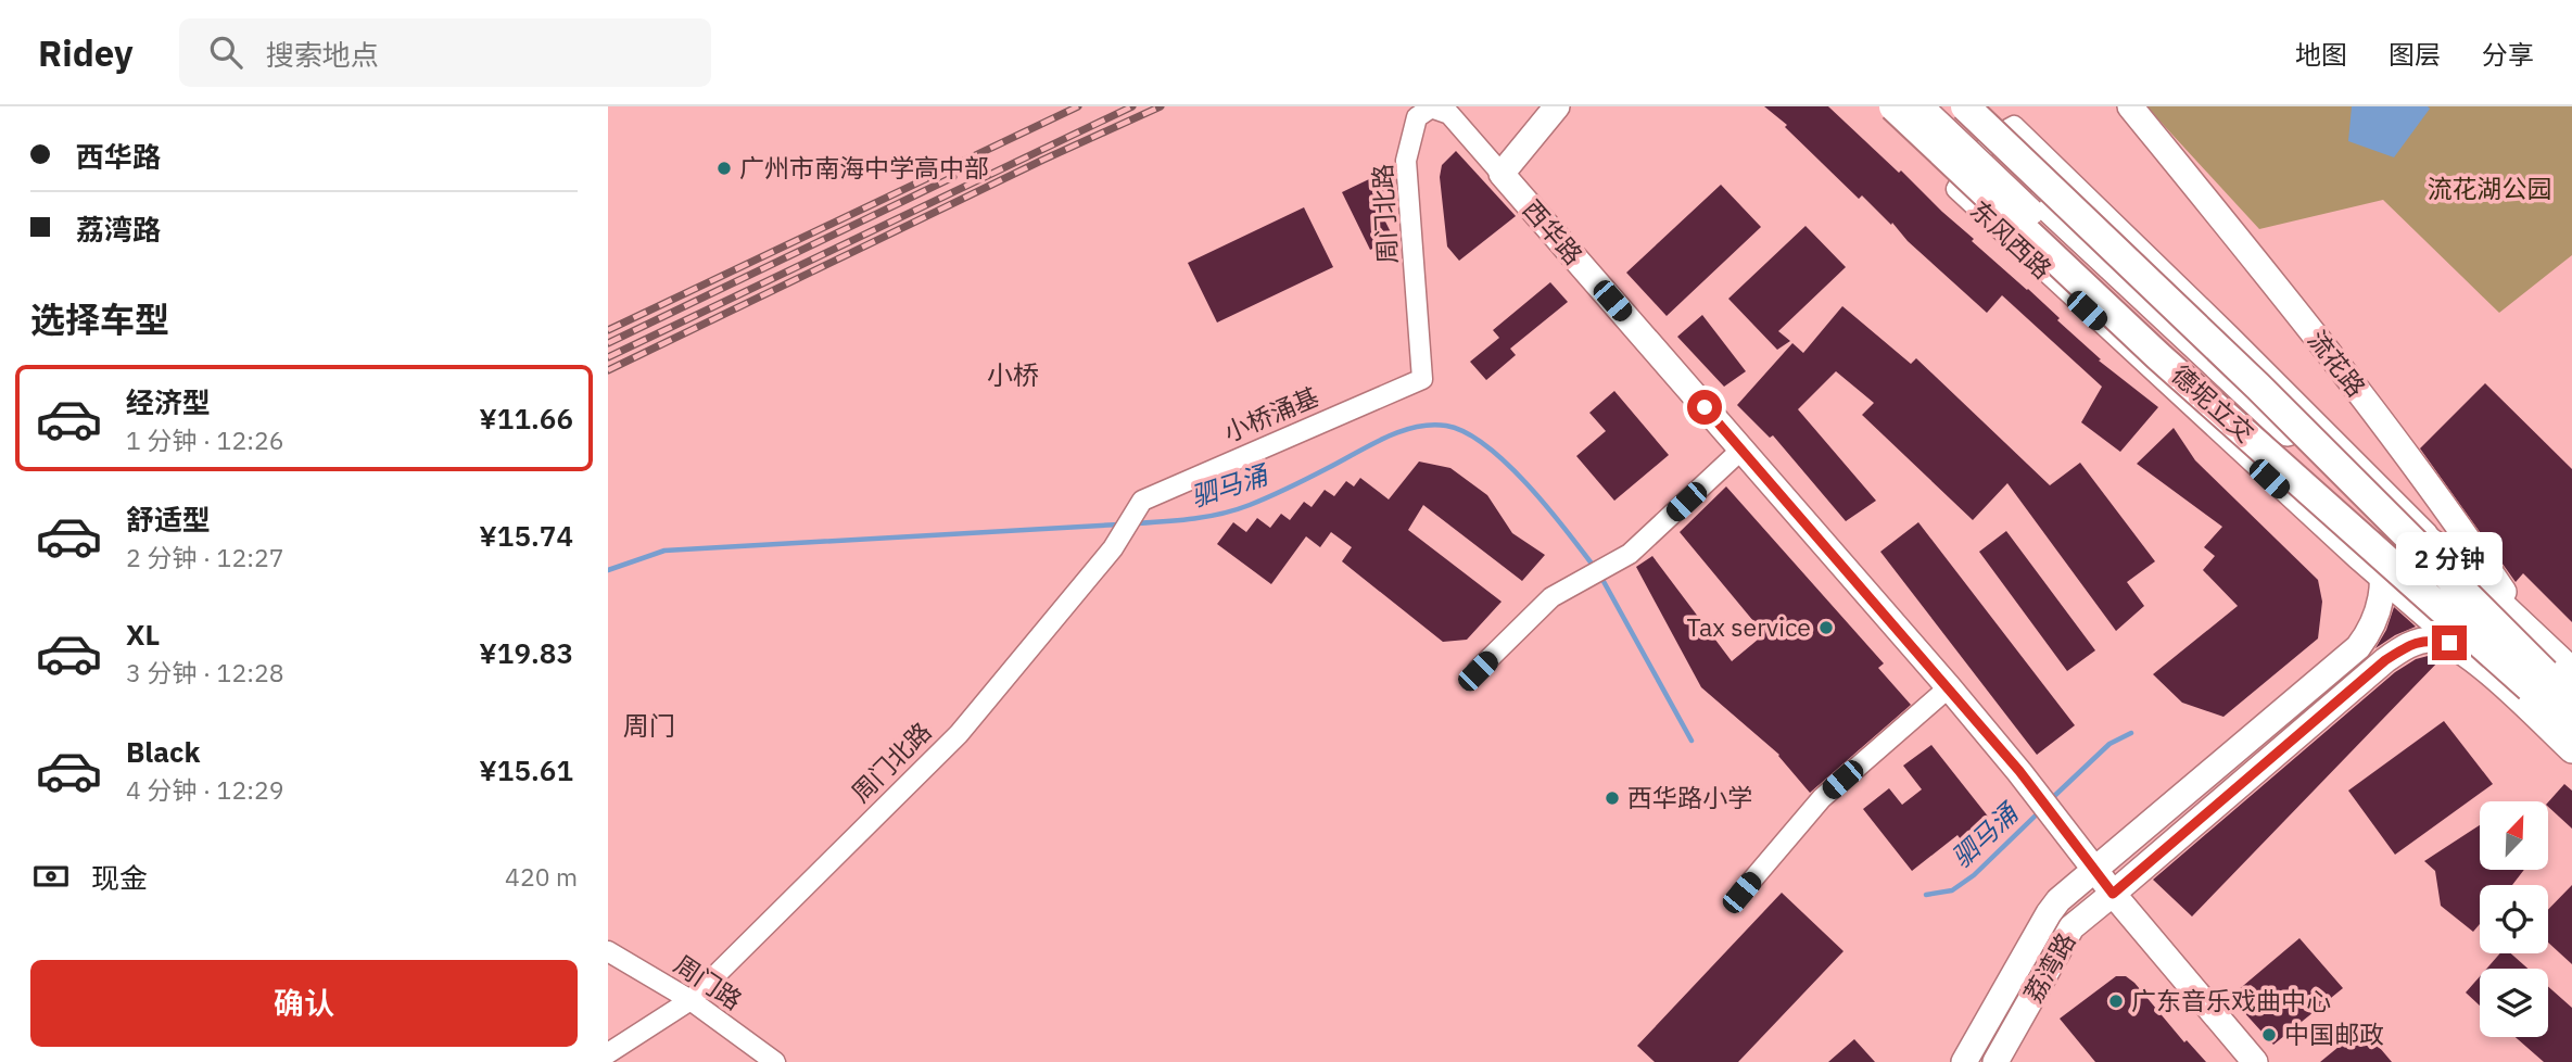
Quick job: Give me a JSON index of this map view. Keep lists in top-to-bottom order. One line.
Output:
{"streets":{"highway":["德坭立交"],"main road":["西华路","东风西路","流花路","荔湾路"],"street":["周门北路","小桥涌基","周门路"]},"crossings":[["周门北路","西华路"],["周门北路","小桥涌基"],["周门北路","周门路"],["西华路","荔湾路"],["东风西路","荔湾路"]],"districts":["小桥","周门"],"water":["驷马涌"],"parks":["流花湖公园"],"places":["广州市南海中学高中部","Tax service","西华路小学","广东音乐戏曲中心","中国邮政"],"north":"top right","page":{"header":"Ridey","search":"搜索地点","nav":["地图","图层","分享"],"banner":["西华路","荔湾路"],"heading":"选择车型","list":[{"name":"经济型","note":"1 分钟 · 12:26","value":"¥11.66"},{"name":"舒适型","note":"2 分钟 · 12:27","value":"¥15.74"},{"name":"XL","note":"3 分钟 · 12:28","value":"¥19.83"},{"name":"Black","note":"4 分钟 · 12:29","value":"¥15.61"}],"bubble":"2 分钟","pay":["现金","420 m"],"buttons":"确认"}}
